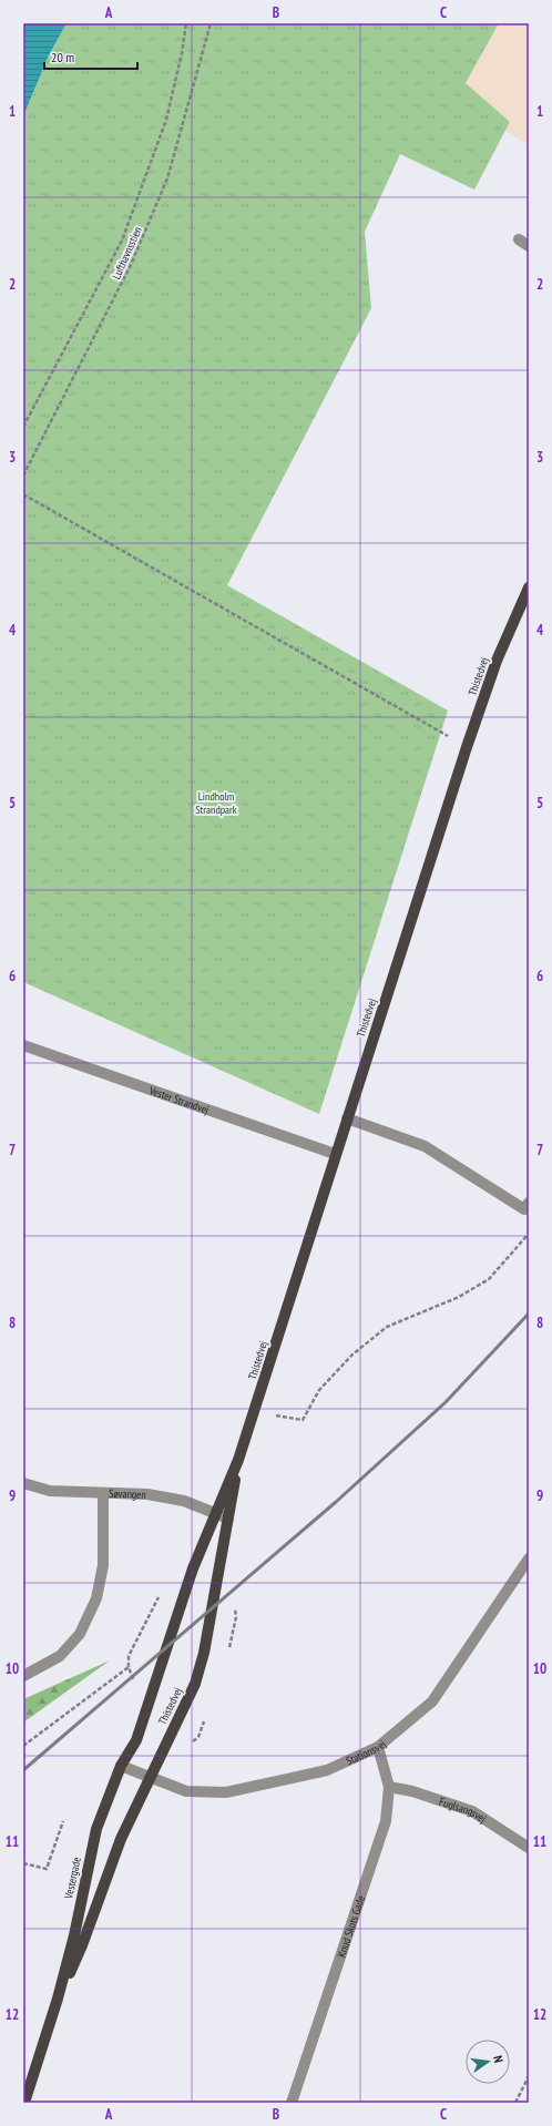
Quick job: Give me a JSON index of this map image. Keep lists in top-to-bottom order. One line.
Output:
{"streets":{"main road":["Thistedvej","Vestergade"],"street":["Vester Strandvej","Søvangen","Stationsvej","Fuglsangsvej","Knud Skots Gade"],"path":["Lufthavnsstien"]},"crossings":[["Thistedvej","Vester Strandvej"],["Thistedvej","Søvangen"],["Thistedvej","Stationsvej"],["Thistedvej","Vestergade"],["Stationsvej","Vestergade"],["Stationsvej","Knud Skots Gade"],["Fuglsangsvej","Knud Skots Gade"]],"parks":["Lindholm Strandpark"],"scale_bar":"20 m","north":"right","grid":{"columns":["A","B","C"],"rows":["1","2","3","4","5","6","7","8","9","10","11","12"]}}
